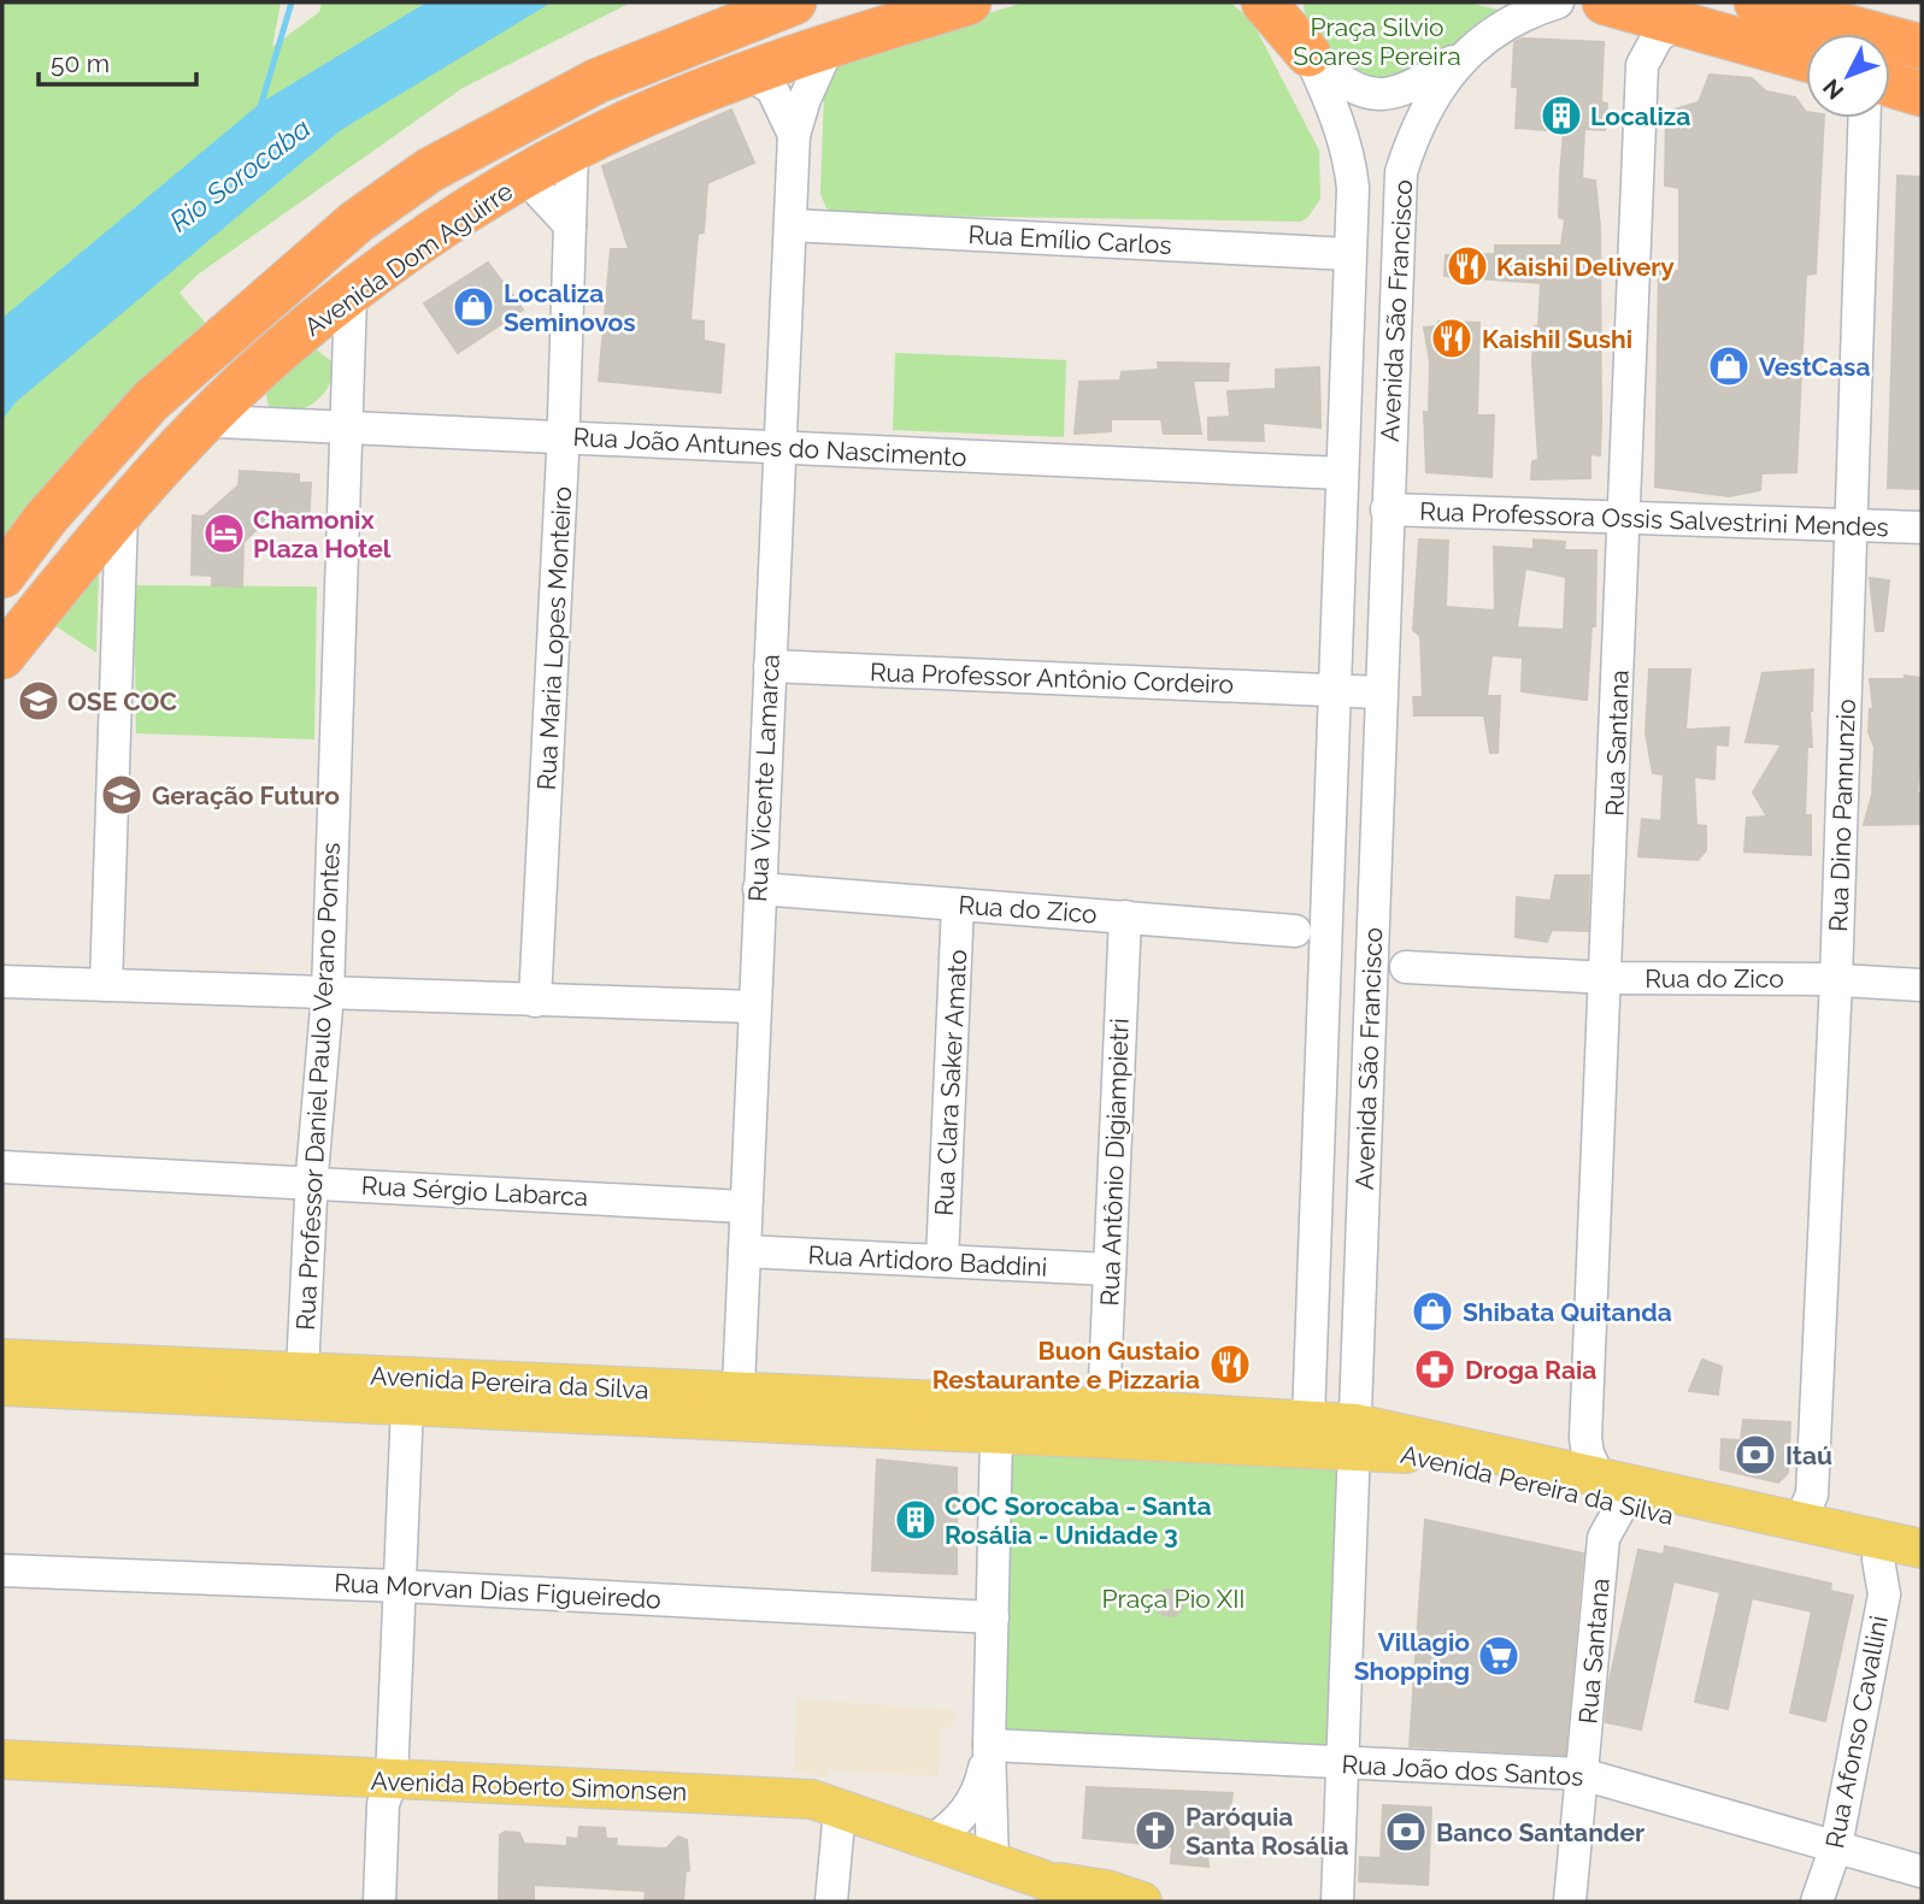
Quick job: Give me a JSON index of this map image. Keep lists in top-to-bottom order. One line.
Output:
{"streets":{"highway":["Avenida Dom Aguirre"],"main road":["Avenida Pereira da Silva","Avenida Roberto Simonsen"],"street":["Rua Emílio Carlos","Avenida São Francisco","Rua João Antunes do Nascimento","Rua Professora Ossis Salvestrini Mendes","Rua Maria Lopes Monteiro","Rua Professor Antônio Cordeiro","Rua Santana","Rua Vicente Lamarca","Rua Dino Pannunzio","Rua do Zico","Rua Clara Saker Amato","Rua Professor Daniel Paulo Verano Pontes","Rua Antônio Digiampietri","Rua Sérgio Labarca","Rua Artidoro Baddini","Rua Morvan Dias Figueiredo","Rua Afonso Cavallini","Rua João dos Santos"]},"crossings":[["Rua Emílio Carlos","Avenida São Francisco"],["Rua Emílio Carlos","Rua Vicente Lamarca"],["Avenida Dom Aguirre","Rua João Antunes do Nascimento"],["Avenida Dom Aguirre","Rua Maria Lopes Monteiro"],["Avenida Dom Aguirre","Rua Vicente Lamarca"],["Avenida Dom Aguirre","Rua Professor Daniel Paulo Verano Pontes"],["Avenida São Francisco","Rua João Antunes do Nascimento"],["Avenida São Francisco","Rua Professora Ossis Salvestrini Mendes"],["Avenida São Francisco","Rua Professor Antônio Cordeiro"],["Avenida São Francisco","Rua do Zico"],["Avenida São Francisco","Avenida Pereira da Silva"],["Rua João Antunes do Nascimento","Rua Maria Lopes Monteiro"],["Rua João Antunes do Nascimento","Rua Vicente Lamarca"],["Rua João Antunes do Nascimento","Rua Professor Daniel Paulo Verano Pontes"],["Rua Professora Ossis Salvestrini Mendes","Rua Santana"],["Rua Professora Ossis Salvestrini Mendes","Rua Dino Pannunzio"],["Rua Professor Antônio Cordeiro","Rua Vicente Lamarca"],["Rua Santana","Rua do Zico"],["Rua Santana","Avenida Pereira da Silva"],["Rua Santana","Rua João dos Santos"],["Rua Vicente Lamarca","Rua do Zico"],["Rua Vicente Lamarca","Rua Sérgio Labarca"],["Rua Vicente Lamarca","Rua Artidoro Baddini"],["Rua Vicente Lamarca","Avenida Pereira da Silva"],["Rua Dino Pannunzio","Rua do Zico"],["Rua Dino Pannunzio","Avenida Pereira da Silva"],["Rua do Zico","Rua Clara Saker Amato"],["Rua do Zico","Rua Antônio Digiampietri"],["Rua Clara Saker Amato","Rua Artidoro Baddini"],["Rua Professor Daniel Paulo Verano Pontes","Rua Sérgio Labarca"],["Rua Professor Daniel Paulo Verano Pontes","Avenida Pereira da Silva"],["Rua Antônio Digiampietri","Rua Artidoro Baddini"],["Rua Antônio Digiampietri","Avenida Pereira da Silva"],["Avenida Pereira da Silva","Rua Afonso Cavallini"],["Rua Afonso Cavallini","Rua João dos Santos"]],"water":["Rio Sorocaba"],"parks":["Praça Silvio Soares Pereira","Praça Pio XII"],"places":{"building":["Localiza","COC Sorocaba - Santa Rosália - Unidade 3"],"restaurant":["Kaishi Delivery","KaishiI Sushi","Buon Gustaio Restaurante e Pizzaria"],"shop":["Localiza Seminovos","VestCasa","Shibata Quitanda"],"hotel":["Chamonix Plaza Hotel"],"school or university":["OSE COC","Geração Futuro"],"pharmacy":["Droga Raia"],"bank":["Itaú","Banco Santander"],"supermarket":["Villagio Shopping"],"church":["Paróquia Santa Rosália"]},"scale_bar":"50 m","north":"bottom left"}
